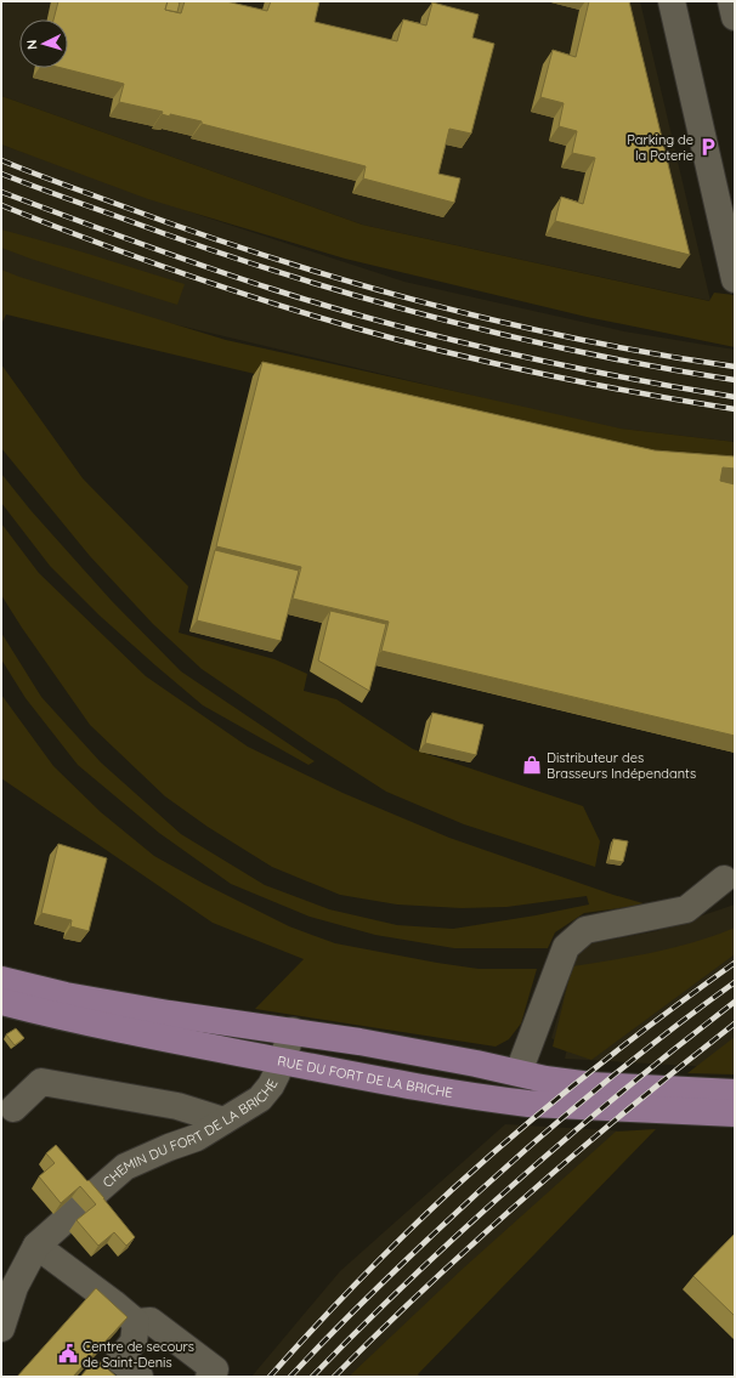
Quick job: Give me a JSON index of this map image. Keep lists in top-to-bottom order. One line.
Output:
{"streets":{"main road":["RUE DU FORT DE LA BRICHE"],"lane":["CHEMIN DU FORT DE LA BRICHE"]},"crossings":[["RUE DU FORT DE LA BRICHE","CHEMIN DU FORT DE LA BRICHE"]],"places":{"parking":["Parking de la Poterie"],"shop":["Distributeur des Brasseurs Indépendants"],"public building":["Centre de secours de Saint-Denis"]},"north":"left"}
